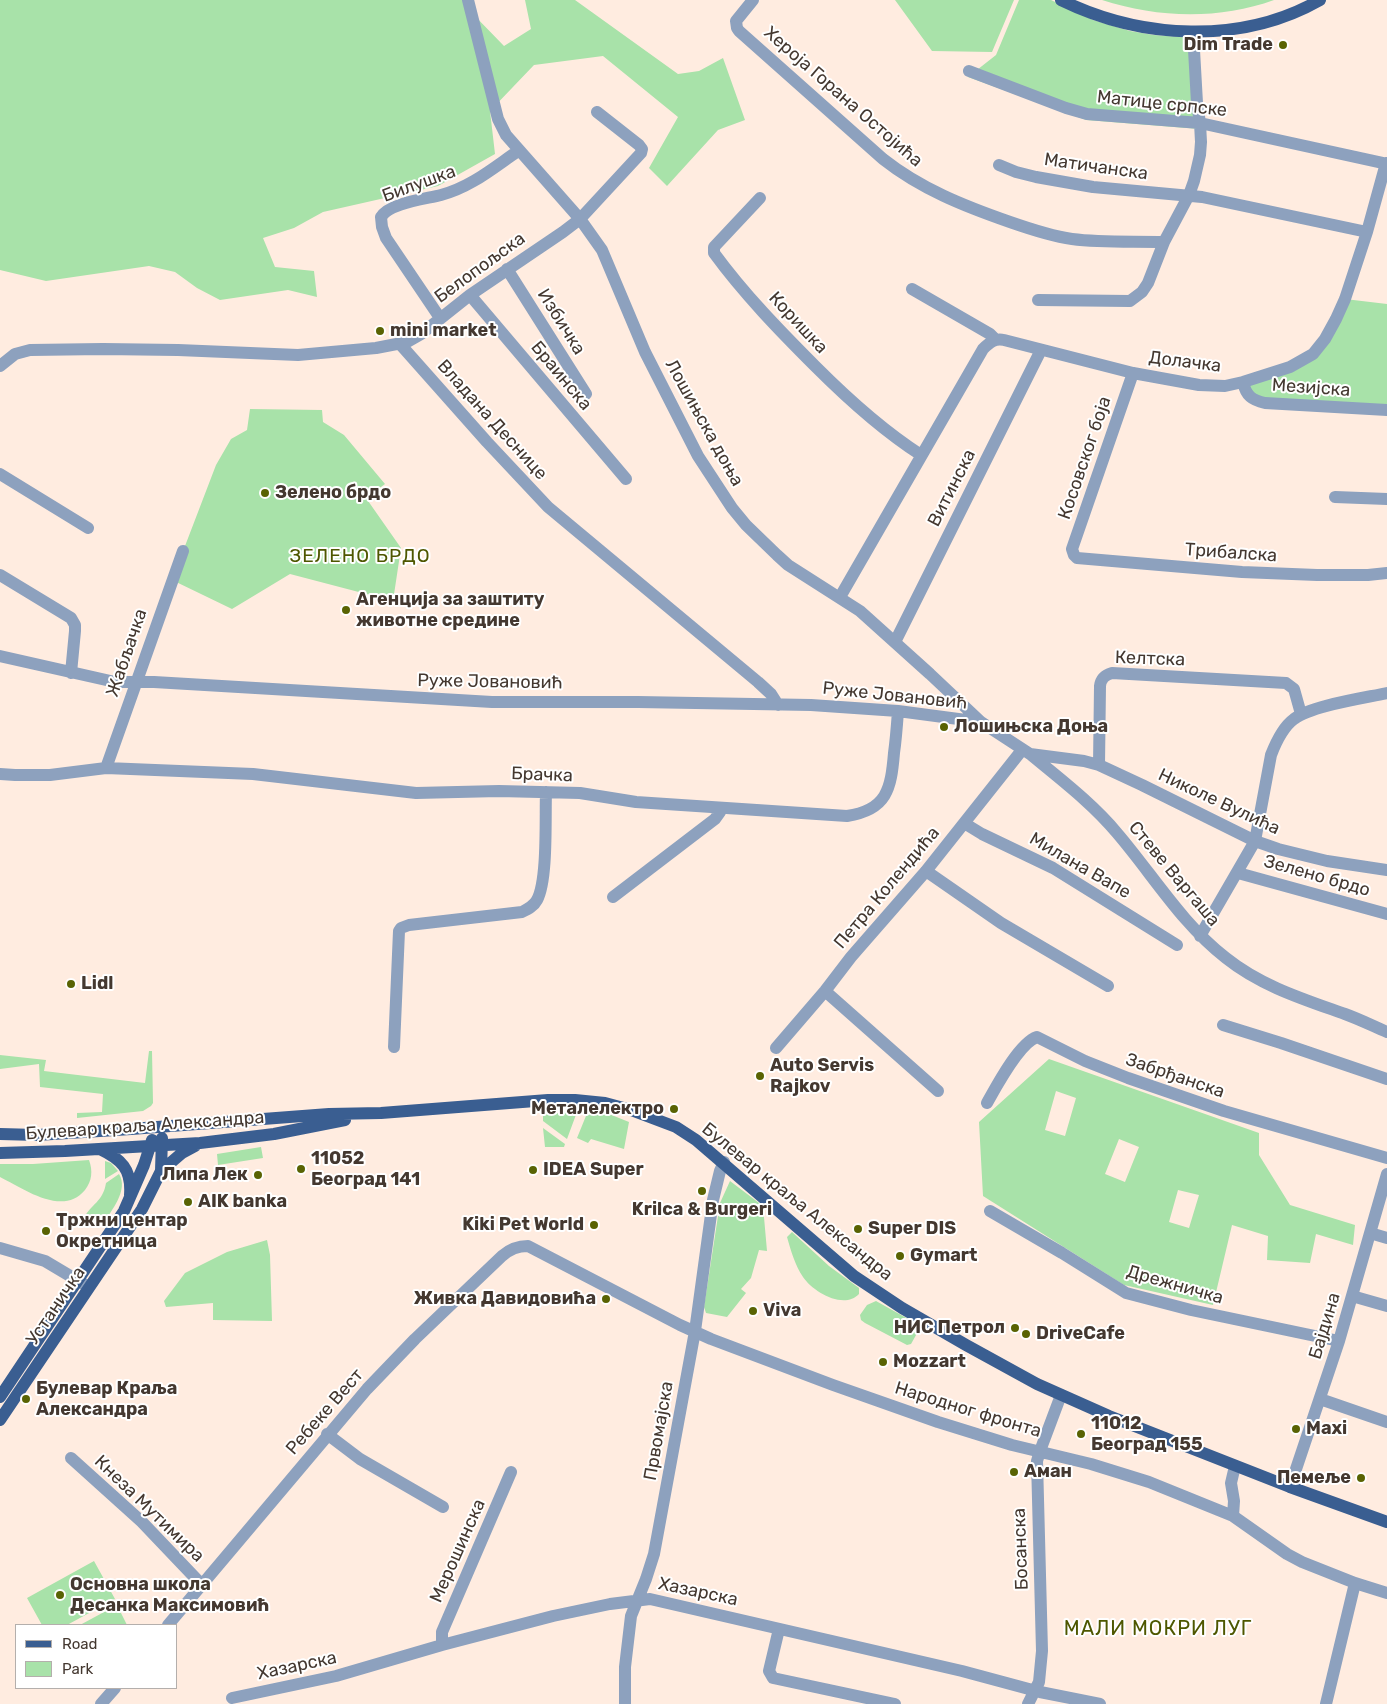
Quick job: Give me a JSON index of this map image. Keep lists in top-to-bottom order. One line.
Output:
{"streets":{"main road":["Булевар краља Александра","Устаничка"],"street":["Хероја Горана Остојића","Матице српске","Матичанска","Билушка","Белопољска","Избичка","Коришка","Долачка","Браинска","Мезијска","Владана Деснице","Лошињска доња","Косовског боја","Витинска","Трибалска","Жабљачка","Келтска","Руже Јовановић","Брачка","Николе Вулића","Милана Вапе","Стеве Варгаша","Зелено брдо","Петра Колендића","Забрђанска","Дрежничка","Бајдина","Народног фронта","Ребеке Вест","Првомајска","Кнеза Мутимира","Босанска","Мерошинска","Хазарска"]},"crossings":[["Матице српске","Долачка"],["Матичанска","Долачка"],["Билушка","Белопољска"],["Билушка","Лошињска доња"],["Белопољска","Избичка"],["Белопољска","Браинска"],["Белопољска","Владана Деснице"],["Белопољска","Лошињска доња"],["Долачка","Мезијска"],["Долачка","Косовског боја"],["Долачка","Витинска"],["Владана Деснице","Руже Јовановић"],["Лошињска доња","Витинска"],["Косовског боја","Трибалска"],["Жабљачка","Руже Јовановић"],["Жабљачка","Брачка"],["Келтска","Николе Вулића"],["Руже Јовановић","Брачка"],["Милана Вапе","Петра Колендића"],["Стеве Варгаша","Петра Колендића"],["Булевар краља Александра","Устаничка"],["Булевар краља Александра","Бајдина"],["Булевар краља Александра","Првомајска"],["Булевар краља Александра","Босанска"],["Дрежничка","Бајдина"],["Народног фронта","Ребеке Вест"],["Народног фронта","Првомајска"],["Народног фронта","Босанска"],["Ребеке Вест","Првомајска"],["Ребеке Вест","Кнеза Мутимира"],["Првомајска","Хазарска"],["Босанска","Хазарска"],["Мерошинска","Хазарска"]],"districts":["ЗЕЛЕНО БРДО","МАЛИ МОКРИ ЛУГ"],"places":["Dim Trade","mini market","Зелено брдо","Агенција за заштиту животне средине","Лошињска Доња","Lidl","Auto Servis Rajkov","Металелектро","11052 Београд 141","IDEA Super","Липа Лек","Krilca & Burgeri","AIK banka","Kiki Pet World","Super DIS","Тржни центар Окретница","Gymart","Живка Давидовића","Viva","НИС Петрол","DriveCafe","Mozzart","Булевар Краља Александра","Maxi","11012 Београд 155","Аман","Пемеље","Основна школа Десанка Максимовић"],"legend":["Road","Park"]}
